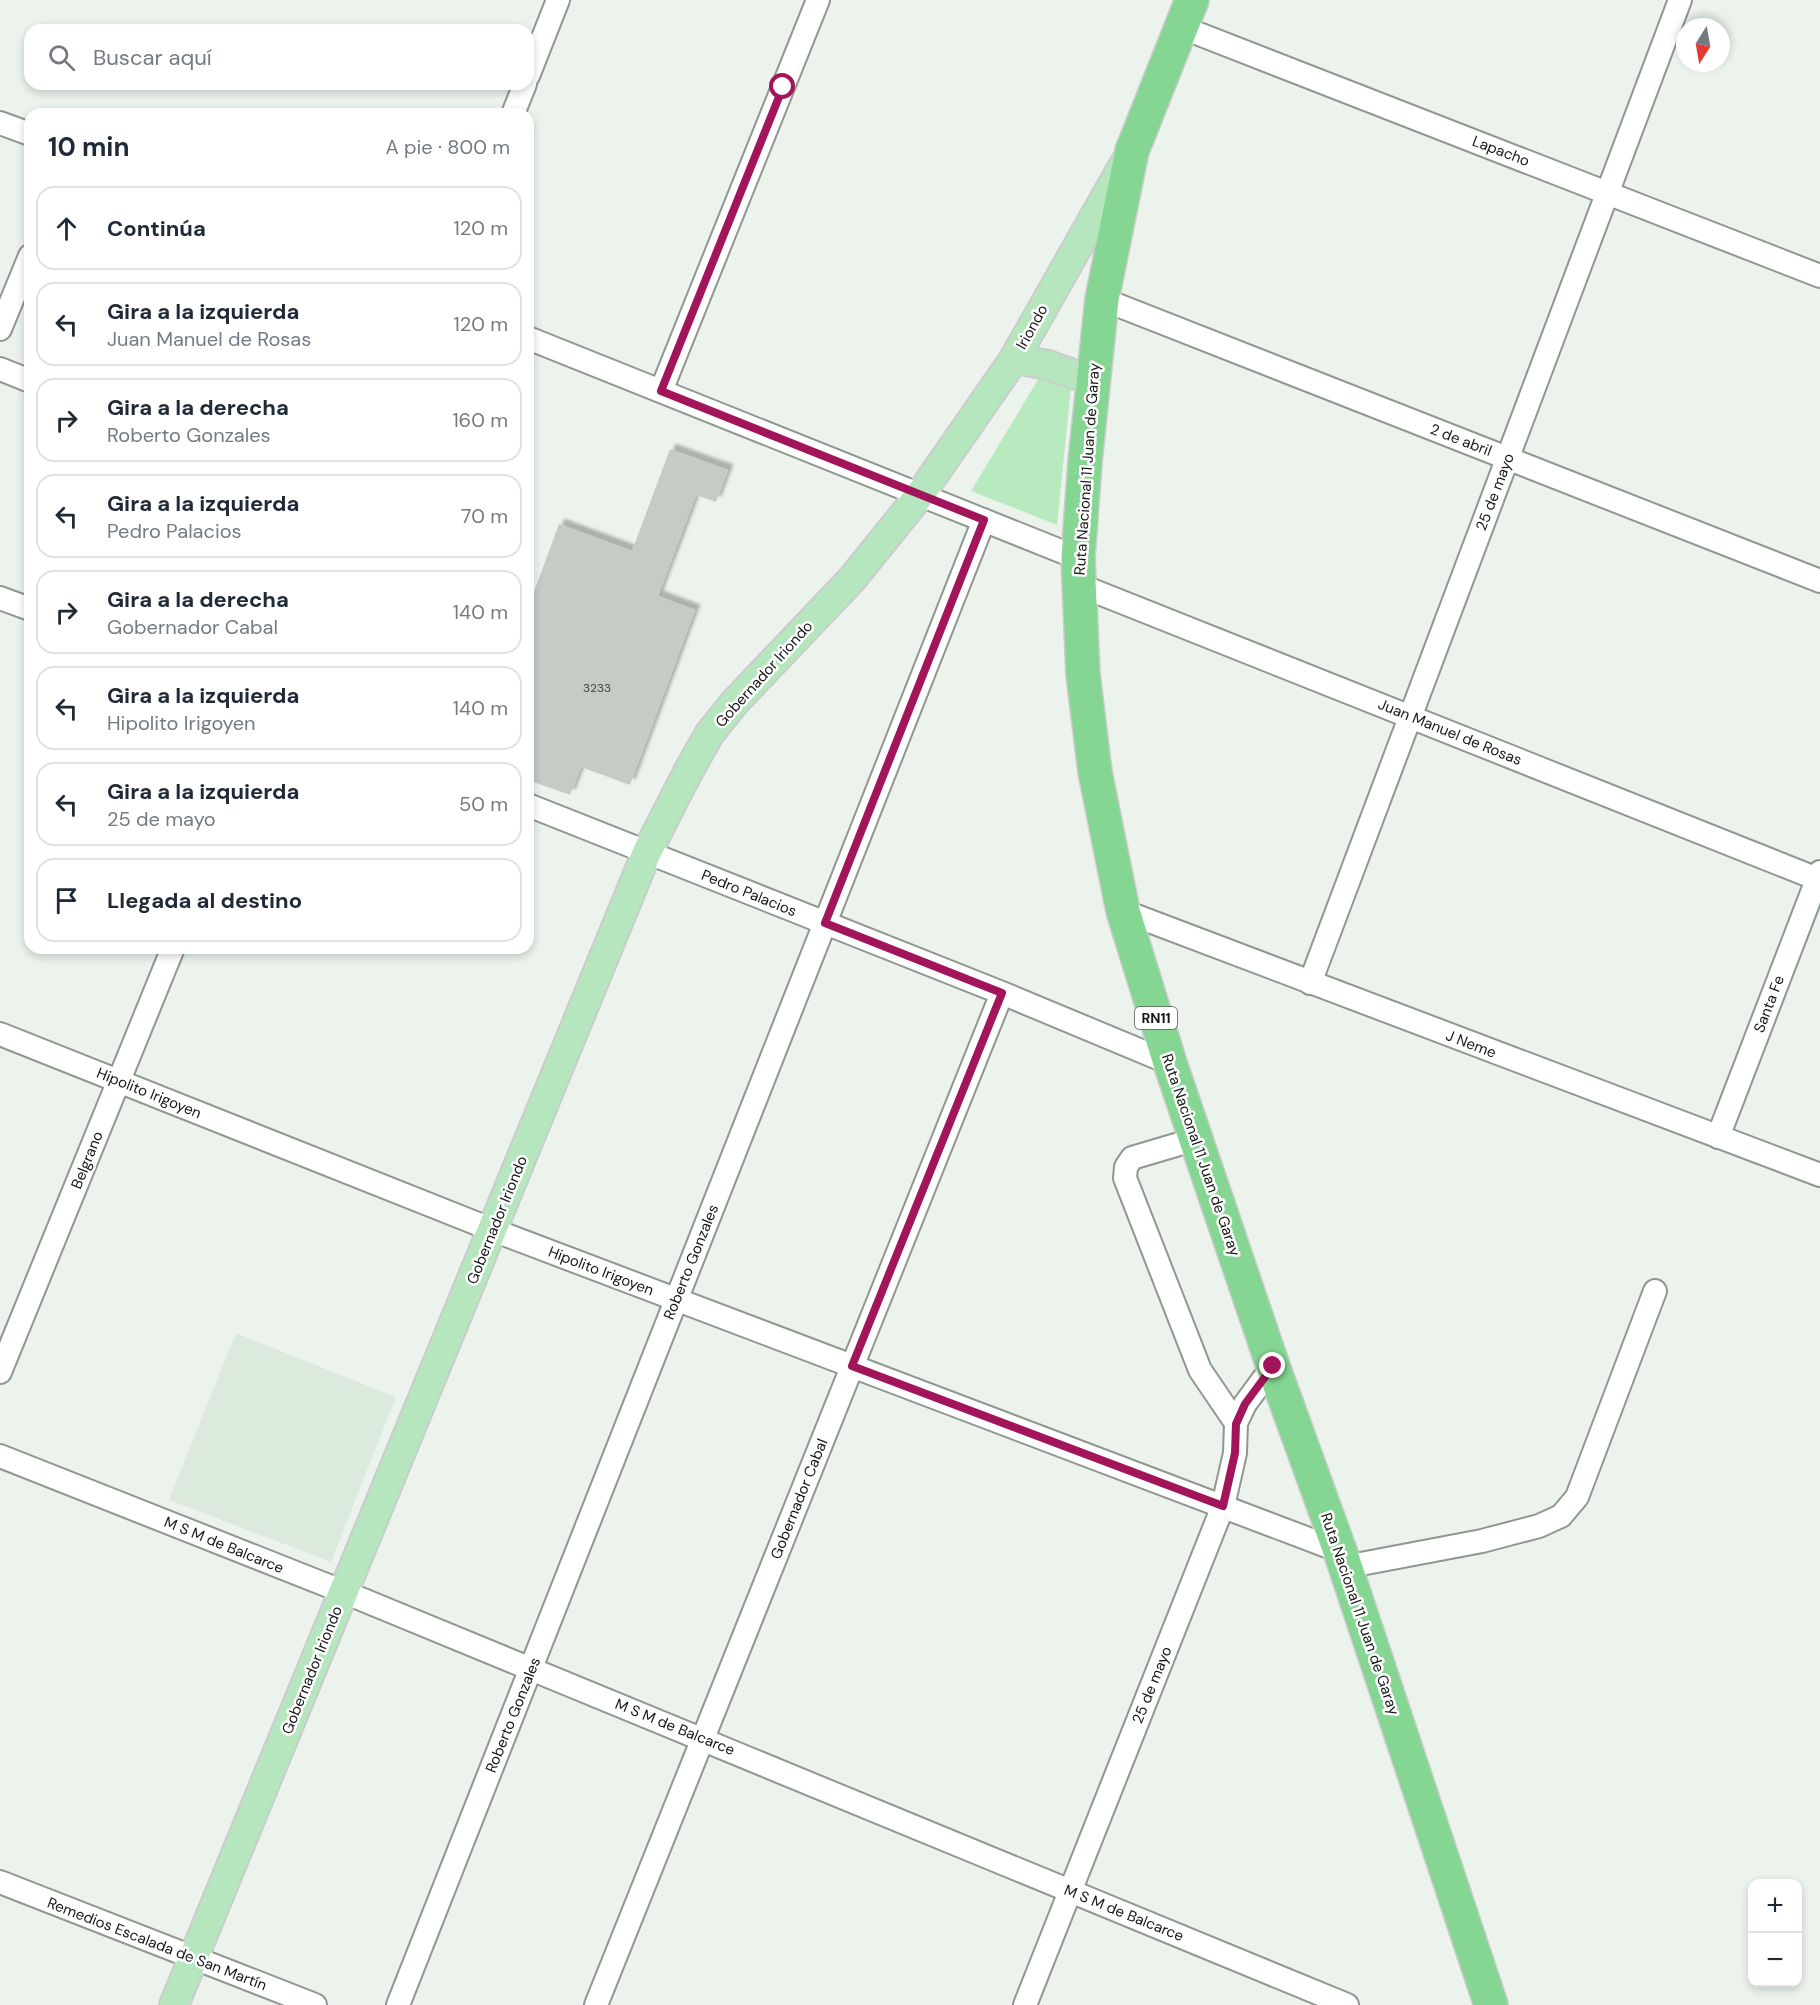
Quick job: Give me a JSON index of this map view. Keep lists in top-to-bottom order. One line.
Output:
{"streets":{"highway":["Ruta Nacional 11 Juan de Garay","RN11"],"main road":["Iriondo","Gobernador Iriondo"],"street":["Lapacho","2 de abril","25 de mayo","Juan Manuel de Rosas","Pedro Palacios","Santa Fe","J Neme","Hipolito Irigoyen","Belgrano","Roberto Gonzales","Gobernador Cabal","M S M de Balcarce","Remedios Escalada de San Martín"]},"crossings":[["Lapacho","Ruta Nacional 11 Juan de Garay"],["Lapacho","25 de mayo"],["Iriondo","Ruta Nacional 11 Juan de Garay"],["Iriondo","Gobernador Iriondo"],["Iriondo","Juan Manuel de Rosas"],["2 de abril","Ruta Nacional 11 Juan de Garay"],["2 de abril","25 de mayo"],["Ruta Nacional 11 Juan de Garay","25 de mayo"],["Ruta Nacional 11 Juan de Garay","Juan Manuel de Rosas"],["Ruta Nacional 11 Juan de Garay","Pedro Palacios"],["Ruta Nacional 11 Juan de Garay","J Neme"],["Ruta Nacional 11 Juan de Garay","Hipolito Irigoyen"],["25 de mayo","Juan Manuel de Rosas"],["25 de mayo","J Neme"],["25 de mayo","Hipolito Irigoyen"],["25 de mayo","M S M de Balcarce"],["Gobernador Iriondo","Juan Manuel de Rosas"],["Gobernador Iriondo","Pedro Palacios"],["Gobernador Iriondo","Hipolito Irigoyen"],["Gobernador Iriondo","M S M de Balcarce"],["Gobernador Iriondo","Remedios Escalada de San Martín"],["Juan Manuel de Rosas","Santa Fe"],["Juan Manuel de Rosas","Roberto Gonzales"],["Pedro Palacios","Roberto Gonzales"],["Pedro Palacios","Gobernador Cabal"],["Santa Fe","J Neme"],["Hipolito Irigoyen","Belgrano"],["Hipolito Irigoyen","Roberto Gonzales"],["Hipolito Irigoyen","Gobernador Cabal"],["Roberto Gonzales","M S M de Balcarce"],["Gobernador Cabal","M S M de Balcarce"]],"house_numbers":["3233"],"north":"bottom","page":{"search":"Buscar aquí","heading":["10 min","A pie · 800 m"],"list":[["Continúa","120 m"],["Gira a la izquierda","Juan Manuel de Rosas","120 m"],["Gira a la derecha","Roberto Gonzales","160 m"],["Gira a la izquierda","Pedro Palacios","70 m"],["Gira a la derecha","Gobernador Cabal","140 m"],["Gira a la izquierda","Hipolito Irigoyen","140 m"],["Gira a la izquierda","25 de mayo","50 m"],"Llegada al destino"],"map_buttons":["+","−"]}}
